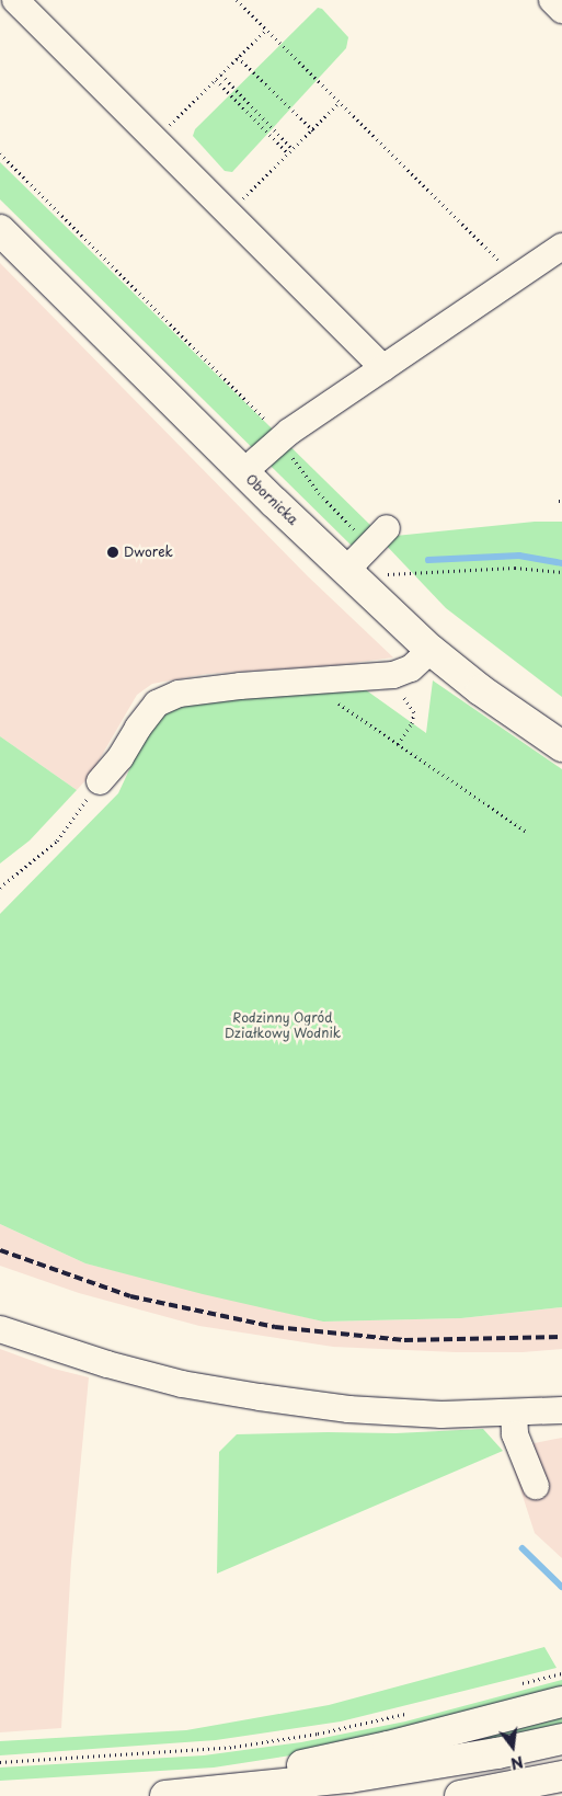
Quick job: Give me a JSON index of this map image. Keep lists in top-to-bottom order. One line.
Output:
{"streets":{"main road":["Obornicka"]},"parks":["Rodzinny Ogród Działkowy Wodnik"],"places":["Dworek"],"north":"bottom"}
